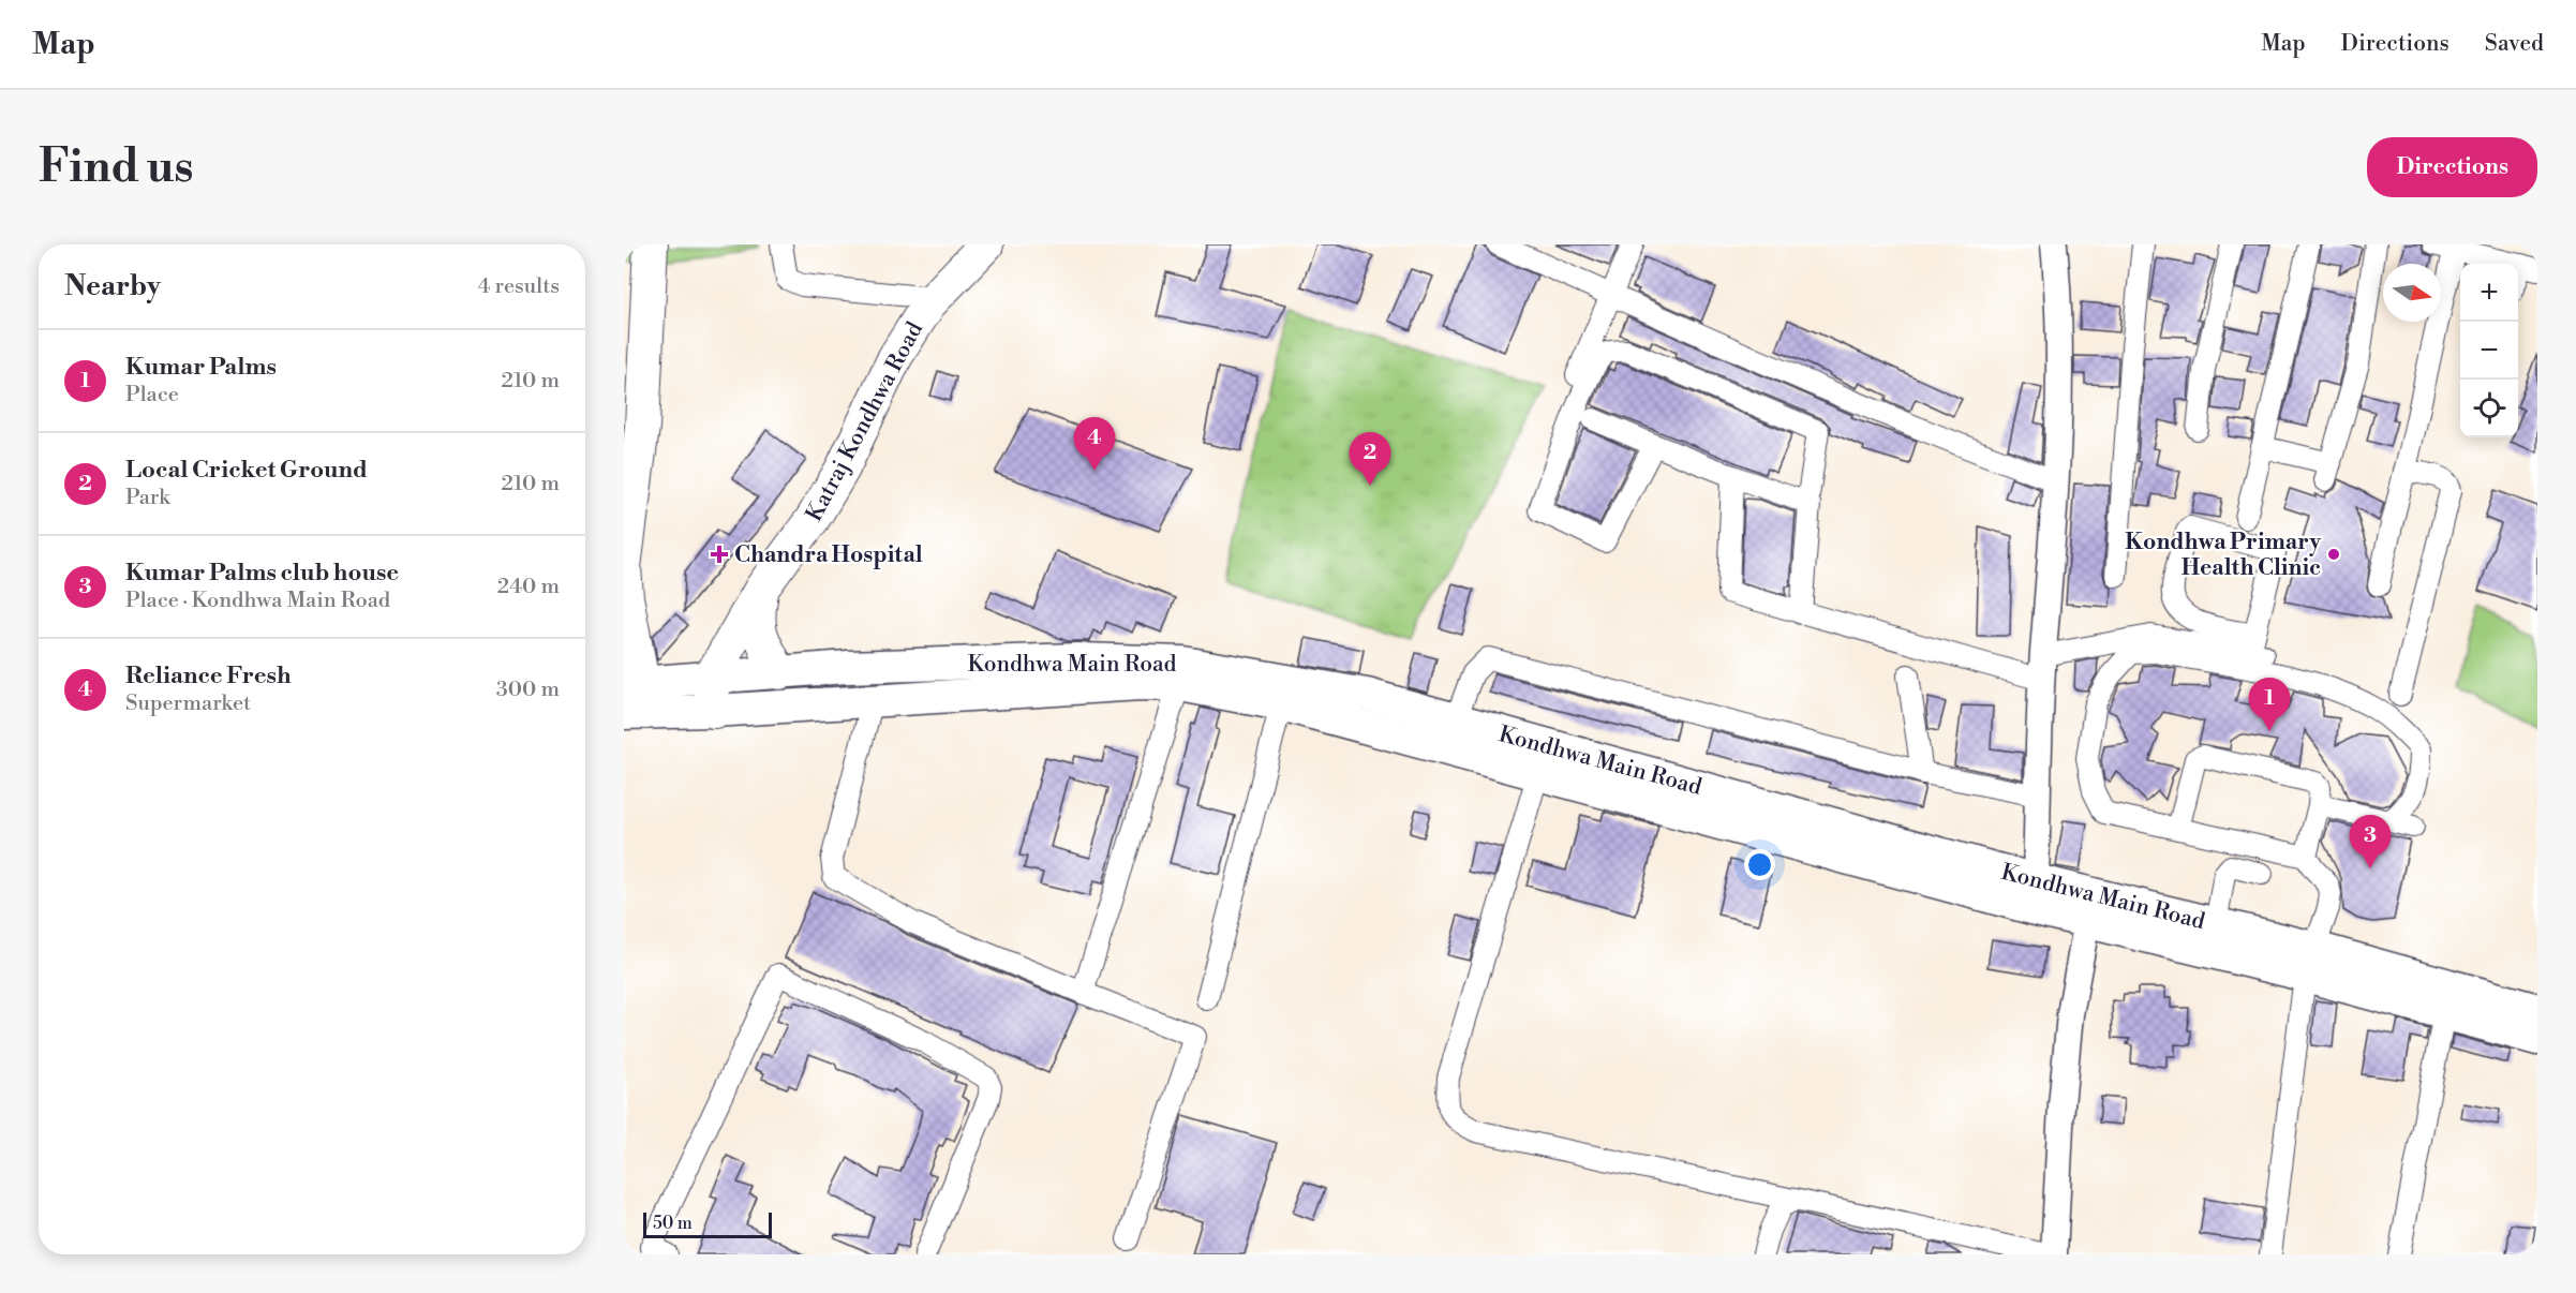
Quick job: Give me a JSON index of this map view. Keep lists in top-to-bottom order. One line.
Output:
{"streets":{"highway":["Katraj Kondhwa Road"],"main road":["Kondhwa Main Road"]},"crossings":[["Katraj Kondhwa Road","Kondhwa Main Road"]],"places":{"health":["Chandra Hospital"],"other":["Kondhwa Primary Health Clinic"]},"scale_bar":"50 m","north":"right","page":{"header":"Map","nav":["Map","Directions","Saved"],"buttons":"Directions","title":"Find us","heading":["Nearby","4 results"],"map_buttons":["+","−"],"list":[{"mark":"1","name":"Kumar Palms","note":"Place","value":"210 m"},{"mark":"2","name":"Local Cricket Ground","note":"Park","value":"210 m"},{"mark":"3","name":"Kumar Palms club house","note":"Place · Kondhwa Main Road","value":"240 m"},{"mark":"4","name":"Reliance Fresh","note":"Supermarket","value":"300 m"}],"pins":["4","2","1","3"],"scale":"50 m"}}
